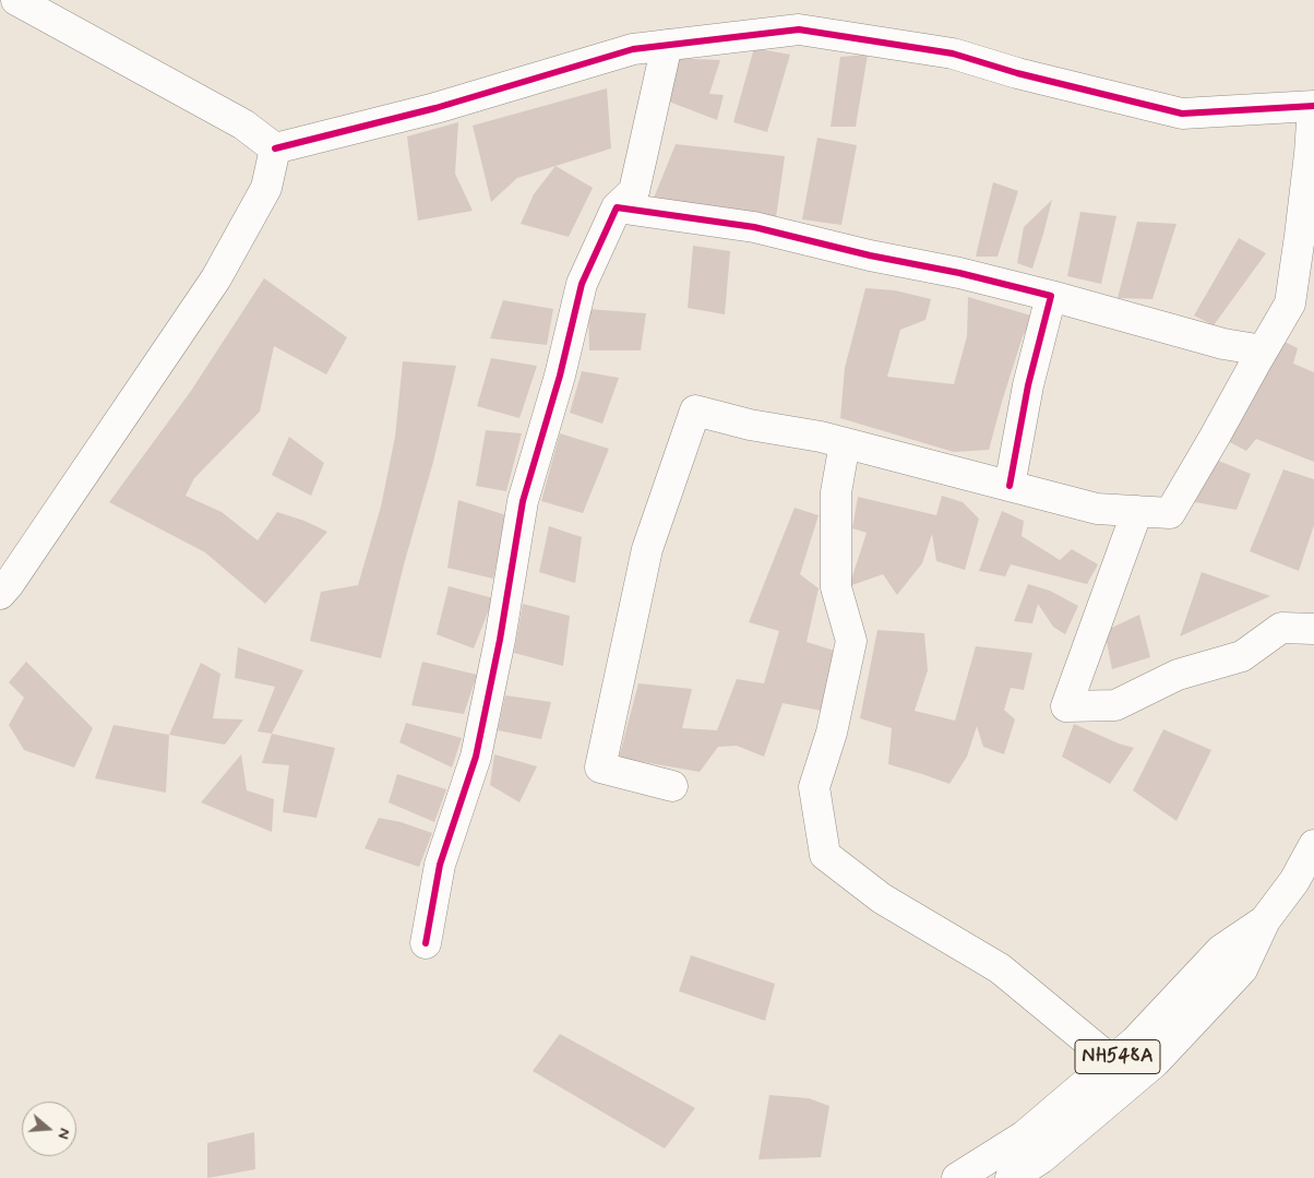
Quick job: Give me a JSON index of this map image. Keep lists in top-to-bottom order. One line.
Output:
{"streets":{"main road":["NH548A"]},"north":"right"}
